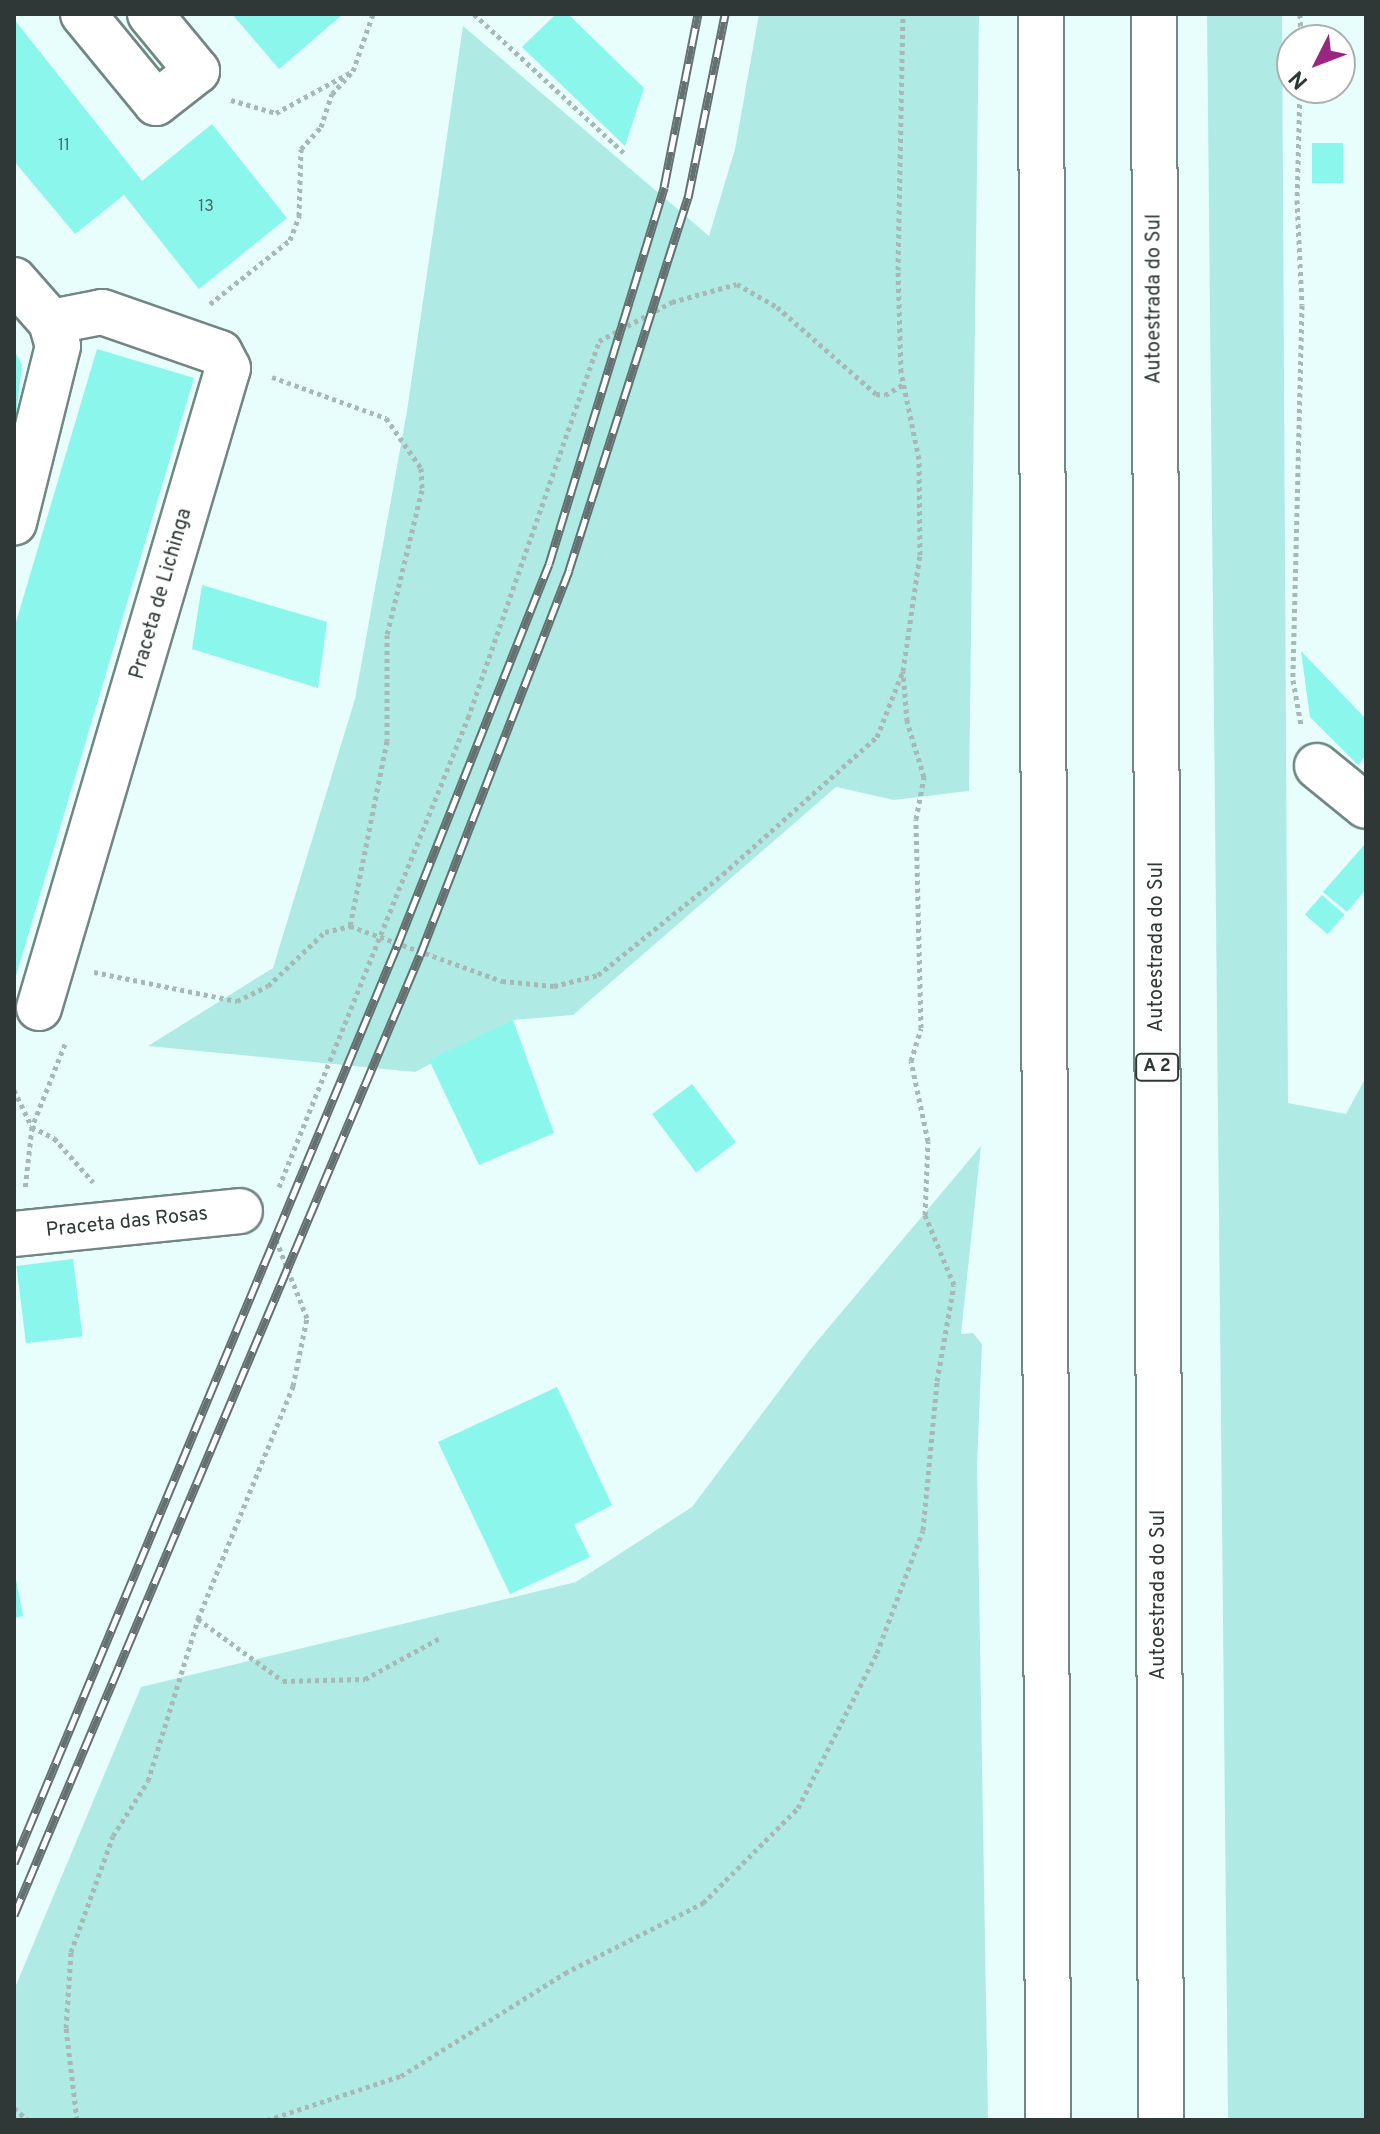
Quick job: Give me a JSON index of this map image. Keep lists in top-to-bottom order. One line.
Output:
{"streets":{"main road":["Autoestrada do Sul","Praceta de Lichinga","A 2","Praceta das Rosas"]},"house_numbers":["11","13"],"north":"bottom left"}
